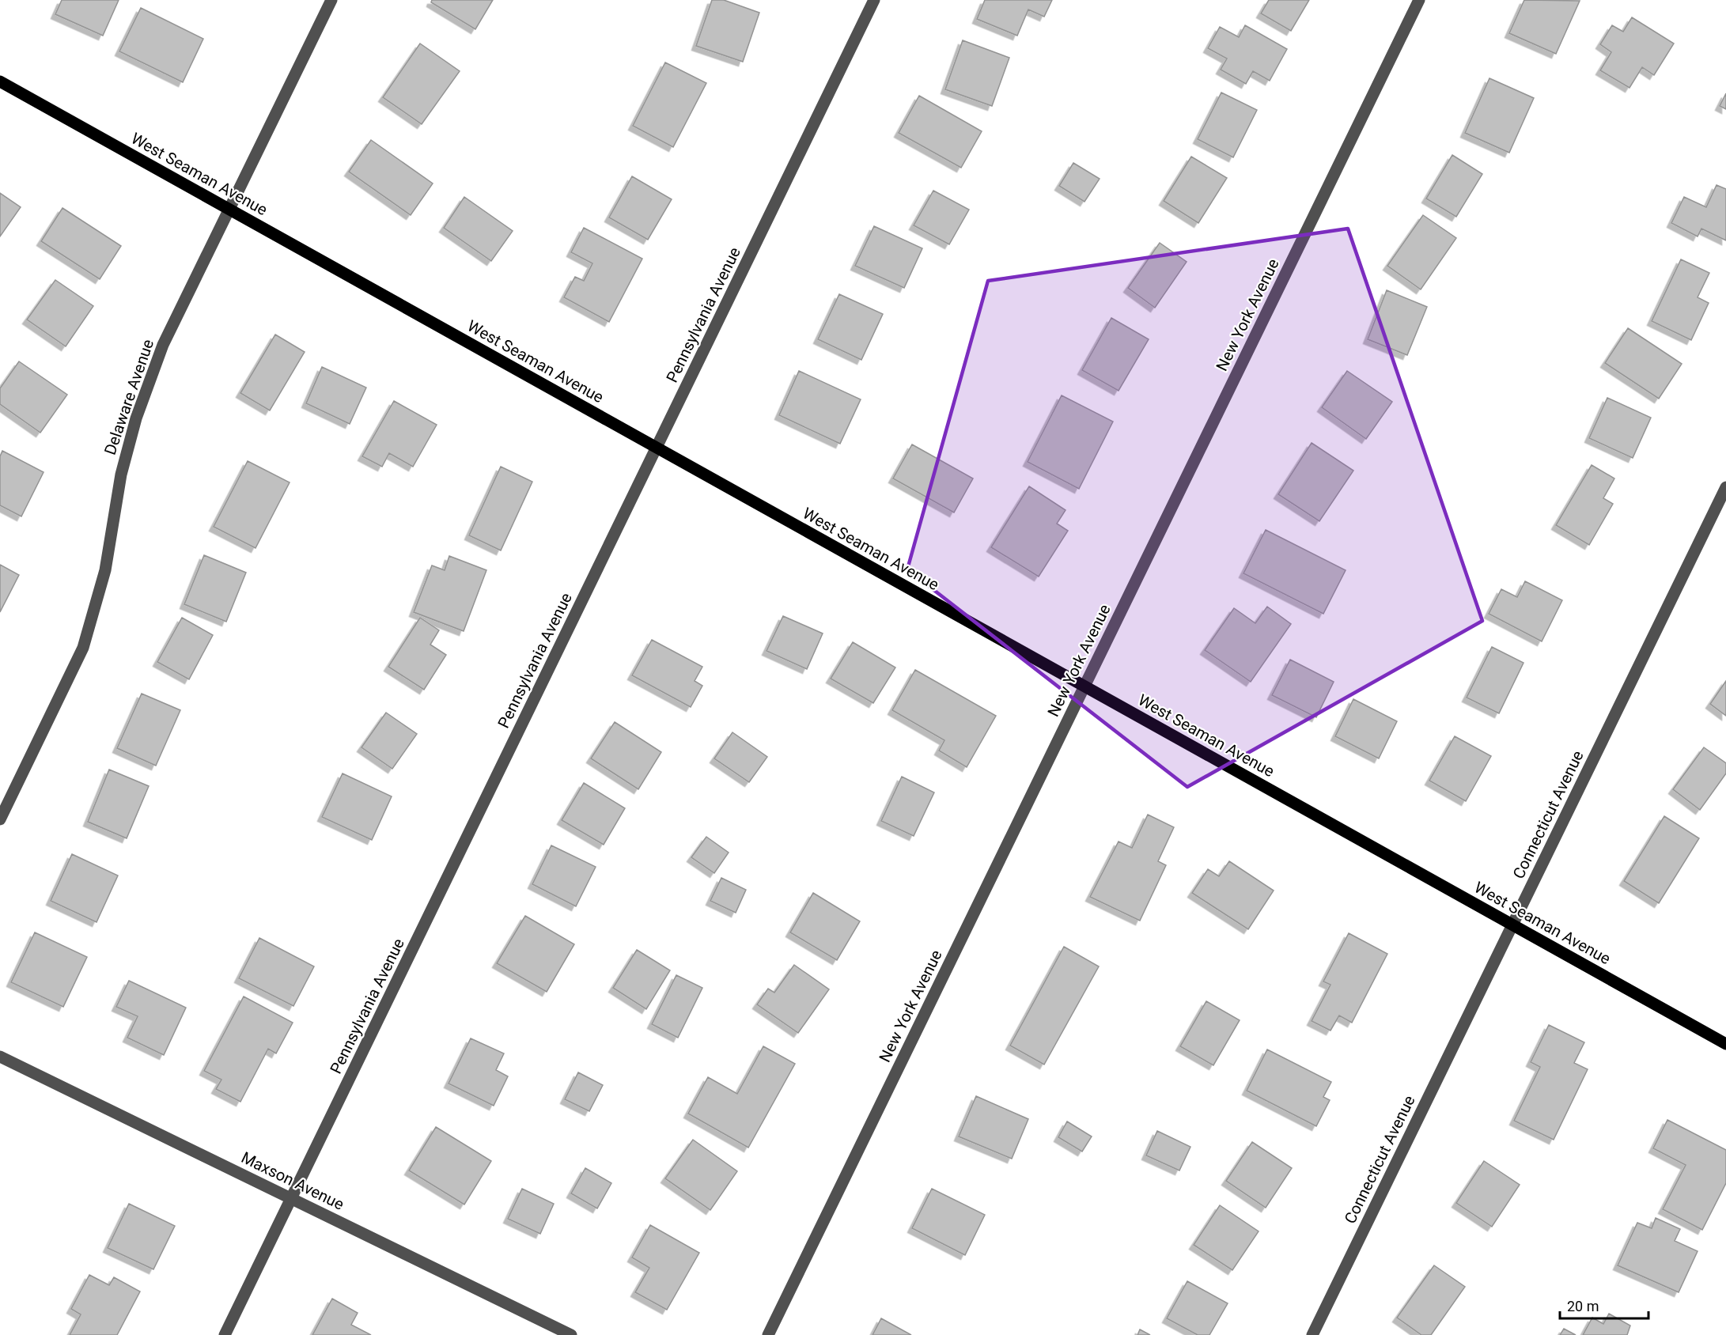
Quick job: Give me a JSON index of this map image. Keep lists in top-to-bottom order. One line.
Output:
{"streets":{"main road":["West Seaman Avenue"],"street":["Pennsylvania Avenue","New York Avenue","Delaware Avenue","Connecticut Avenue","Maxson Avenue"]},"crossings":[["West Seaman Avenue","Pennsylvania Avenue"],["West Seaman Avenue","New York Avenue"],["West Seaman Avenue","Delaware Avenue"],["West Seaman Avenue","Connecticut Avenue"],["Pennsylvania Avenue","Maxson Avenue"]],"scale_bar":"20 m"}
